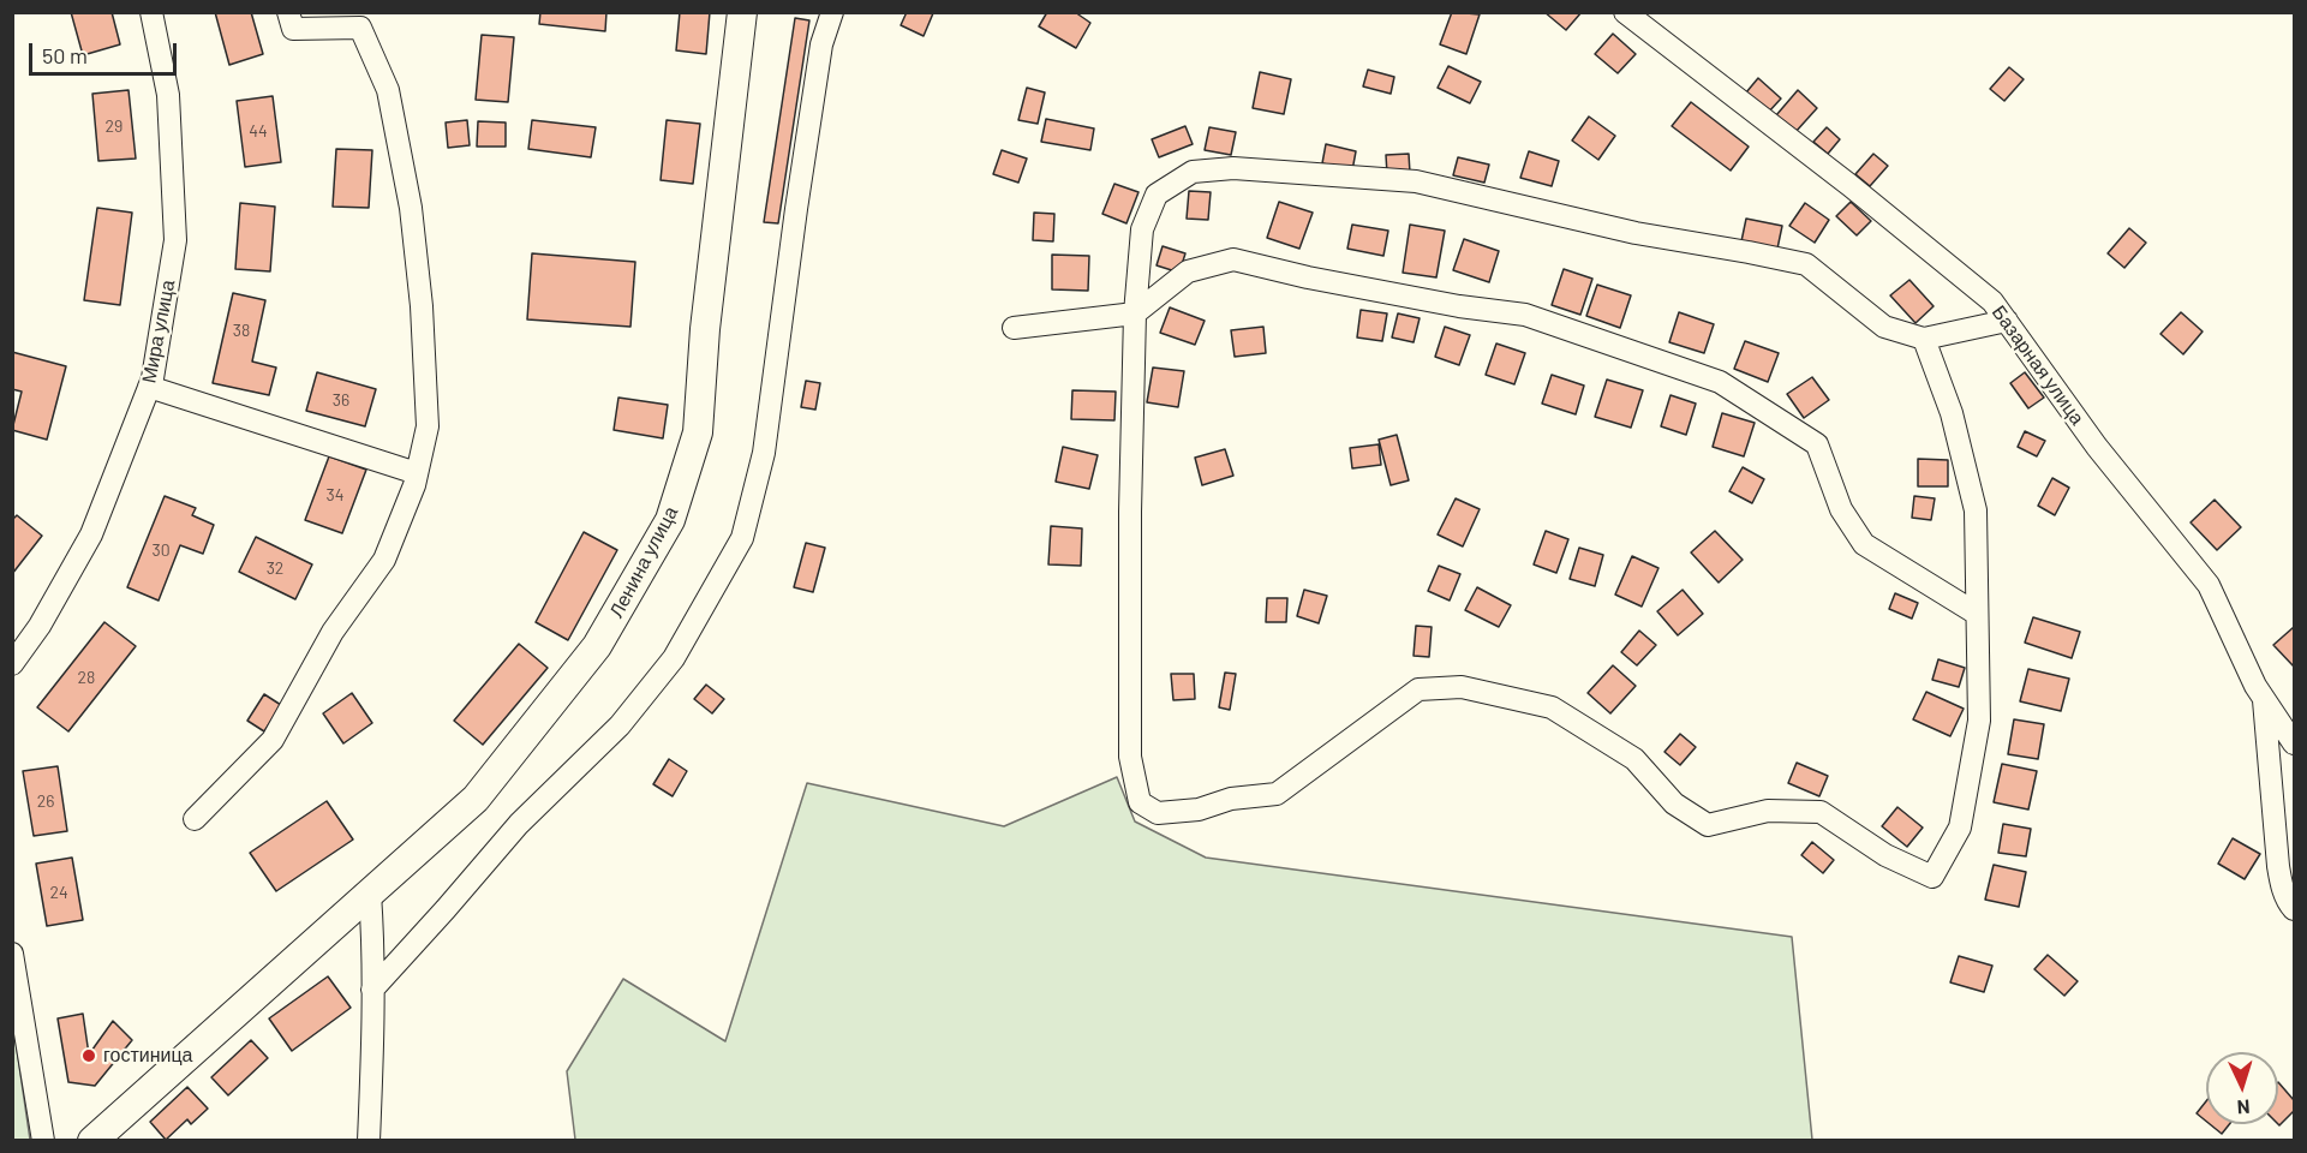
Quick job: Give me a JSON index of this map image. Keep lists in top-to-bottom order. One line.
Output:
{"streets":{"main road":["Ленина улица"],"street":["Мира улица","Базарная улица"]},"places":["гостиница"],"house_numbers":["29","44","38","36","34","30","32","28","26","24"],"scale_bar":"50 m","north":"bottom"}
